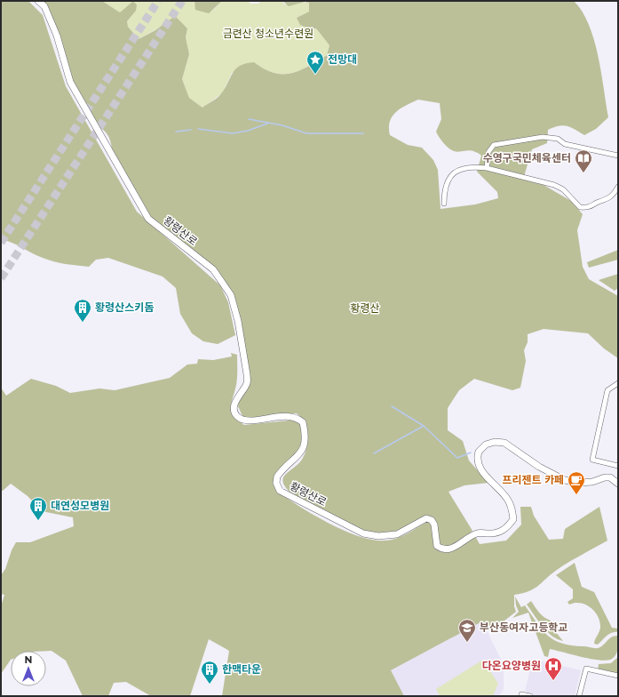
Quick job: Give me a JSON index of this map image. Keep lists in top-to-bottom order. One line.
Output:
{"streets":{"street":["황령산로"]},"parks":["금련산 청소년수련원","황령산"],"places":{"place":["전망대"],"library":["수영구국민체육센터"],"building":["황령산스키돔","대연성모병원","한맥타운"],"cafe":["프리젠트 카페"],"school or university":["부산동여자고등학교"],"hospital":["다온요양병원"]},"north":"top"}
